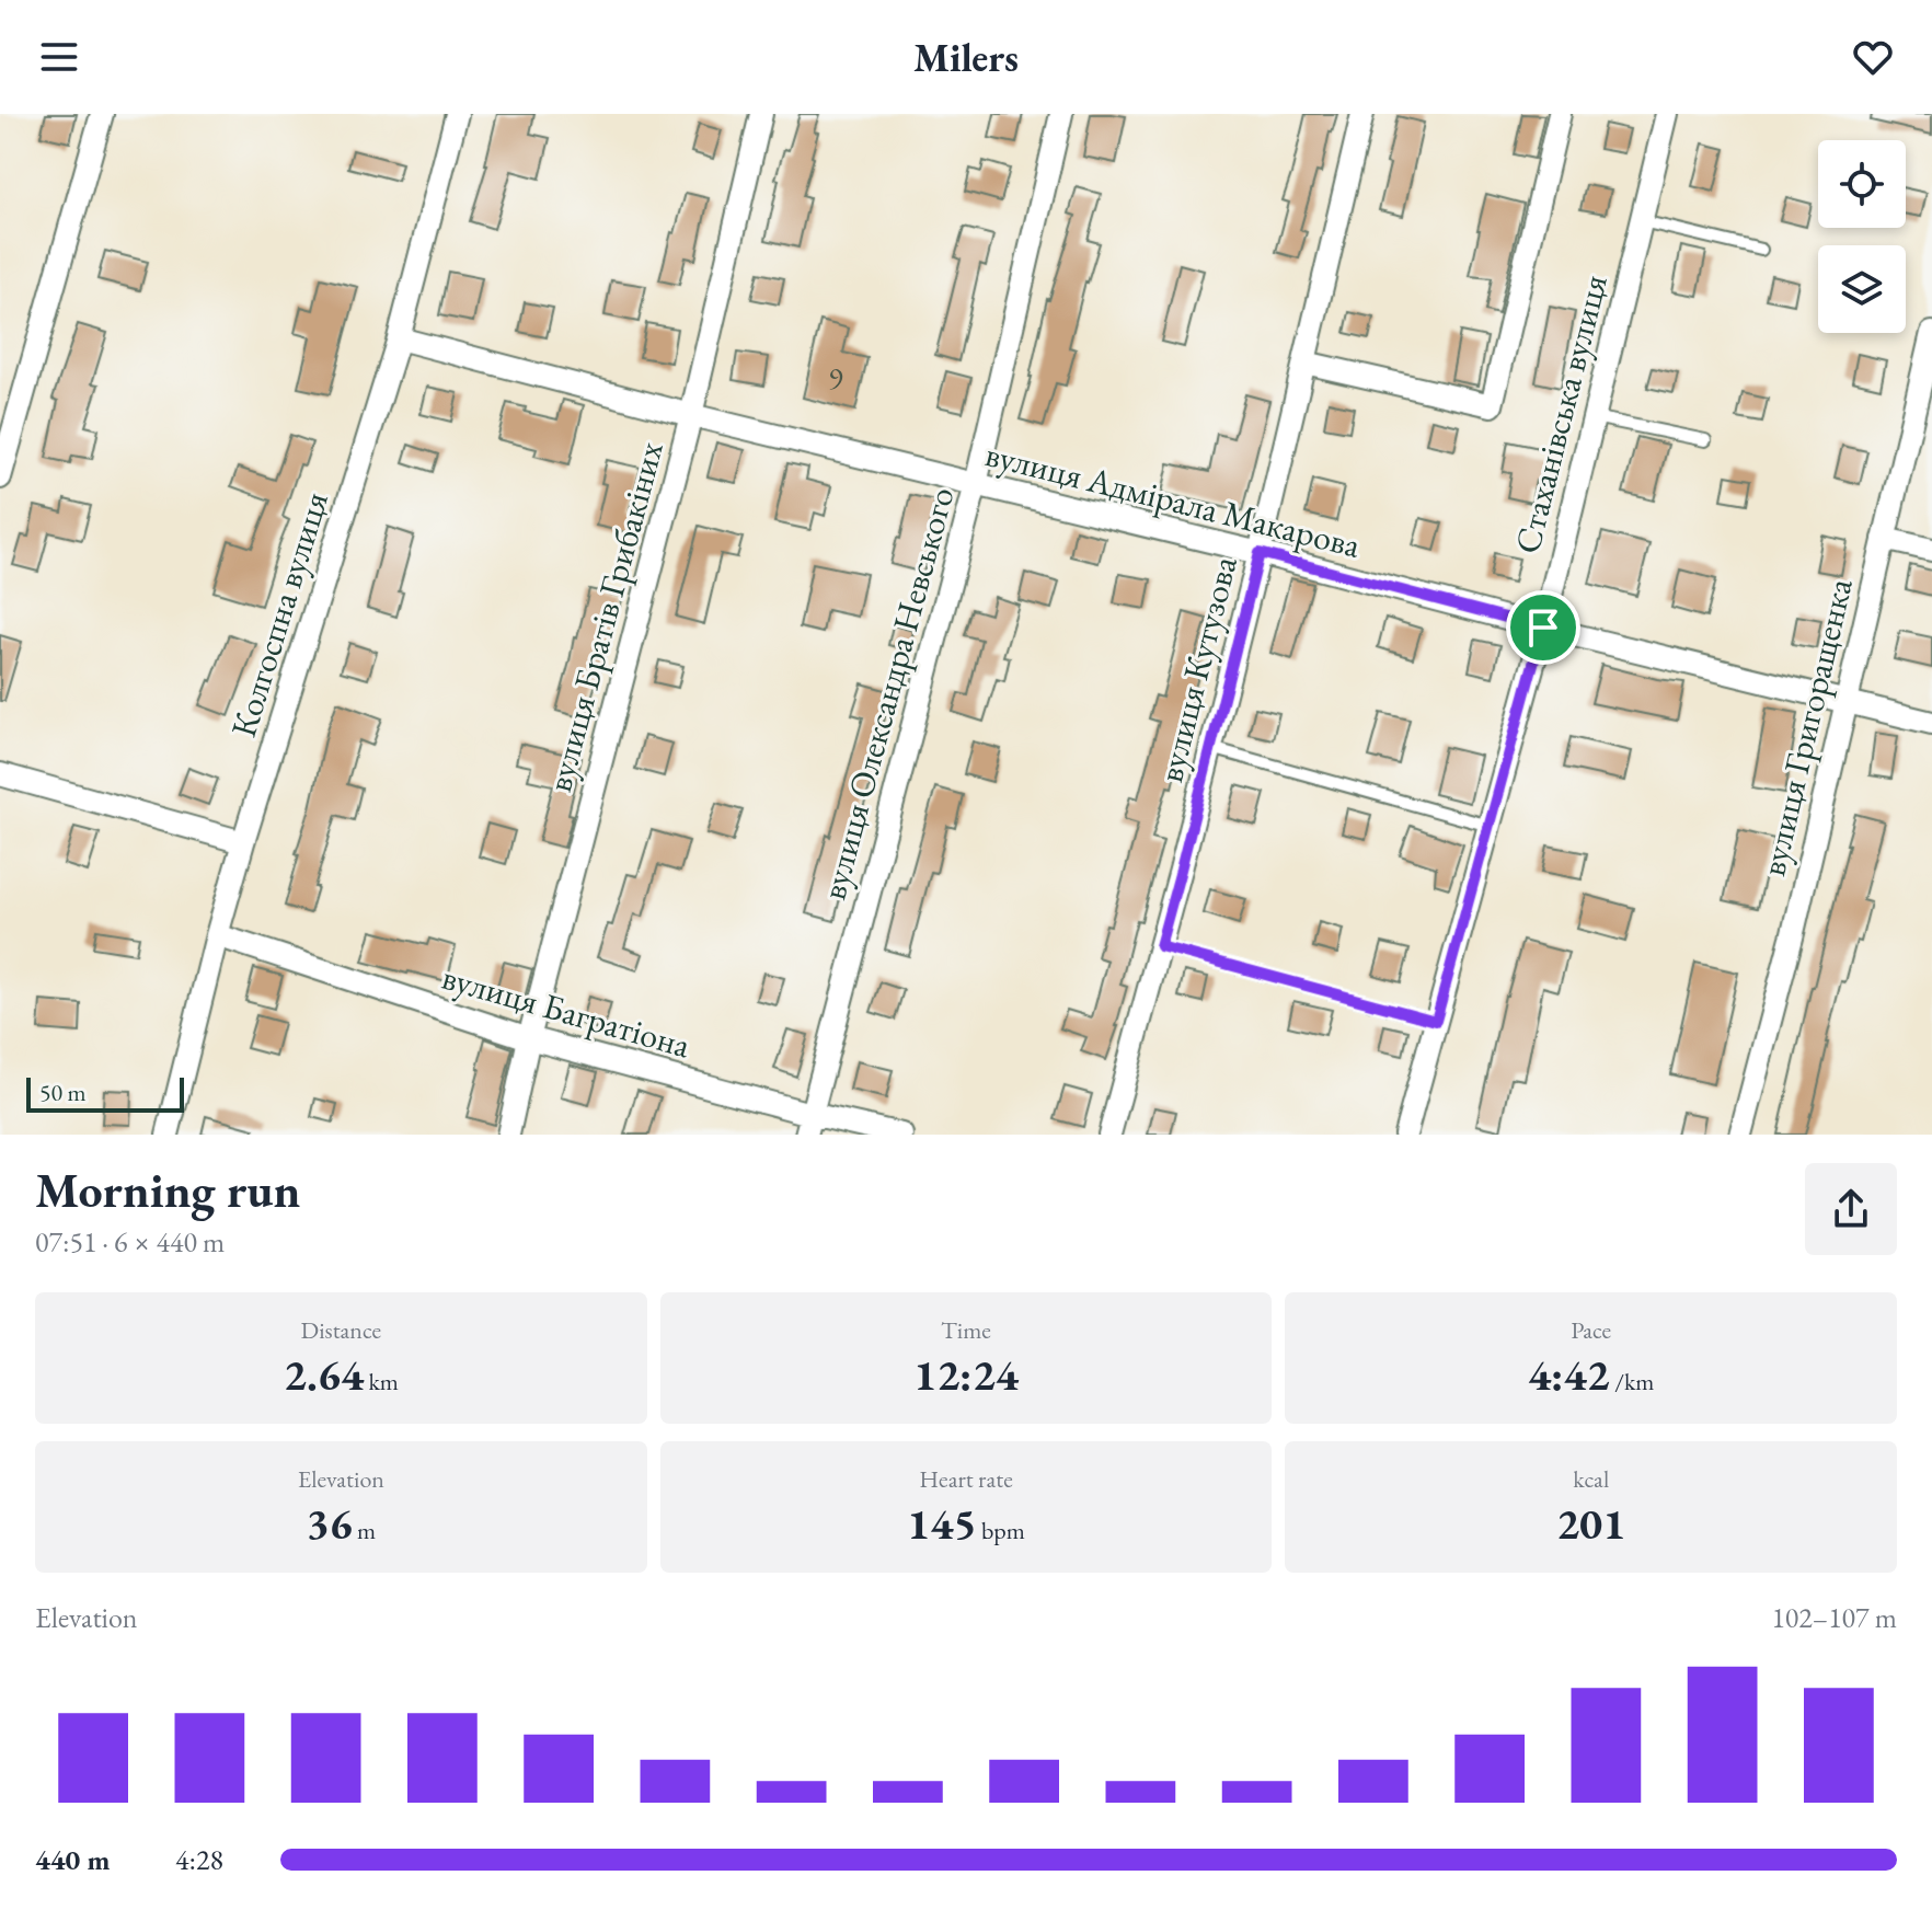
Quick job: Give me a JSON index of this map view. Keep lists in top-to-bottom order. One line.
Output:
{"streets":{"street":["Стаханівська вулиця","вулиця Адмірала Макарова","Колгоспна вулиця","вулиця Братів Грибакіних","вулиця Кутузова","вулиця Олександра Невського","вулиця Григоращенка","вулиця Багратіона"]},"crossings":[["Стаханівська вулиця","вулиця Адмірала Макарова"],["вулиця Адмірала Макарова","Колгоспна вулиця"],["вулиця Адмірала Макарова","вулиця Братів Грибакіних"],["вулиця Адмірала Макарова","вулиця Кутузова"],["вулиця Адмірала Макарова","вулиця Олександра Невського"],["вулиця Адмірала Макарова","вулиця Григоращенка"],["Колгоспна вулиця","вулиця Багратіона"],["вулиця Братів Грибакіних","вулиця Багратіона"],["вулиця Олександра Невського","вулиця Багратіона"]],"house_numbers":["9"],"scale_bar":"50 m","page":{"header":"Milers","scale":"50 m","heading":["Morning run","07:51 · 6 × 440 m"],"stats":[["Distance","2.64 km"],["Time","12:24"],["Pace","4:42 /km"],["Elevation","36 m"],["Heart rate","145 bpm"],["kcal","201"]],"chart":["Elevation","102–107 m"],"list":[{"name":"440 m","note":"4:28"}]}}
